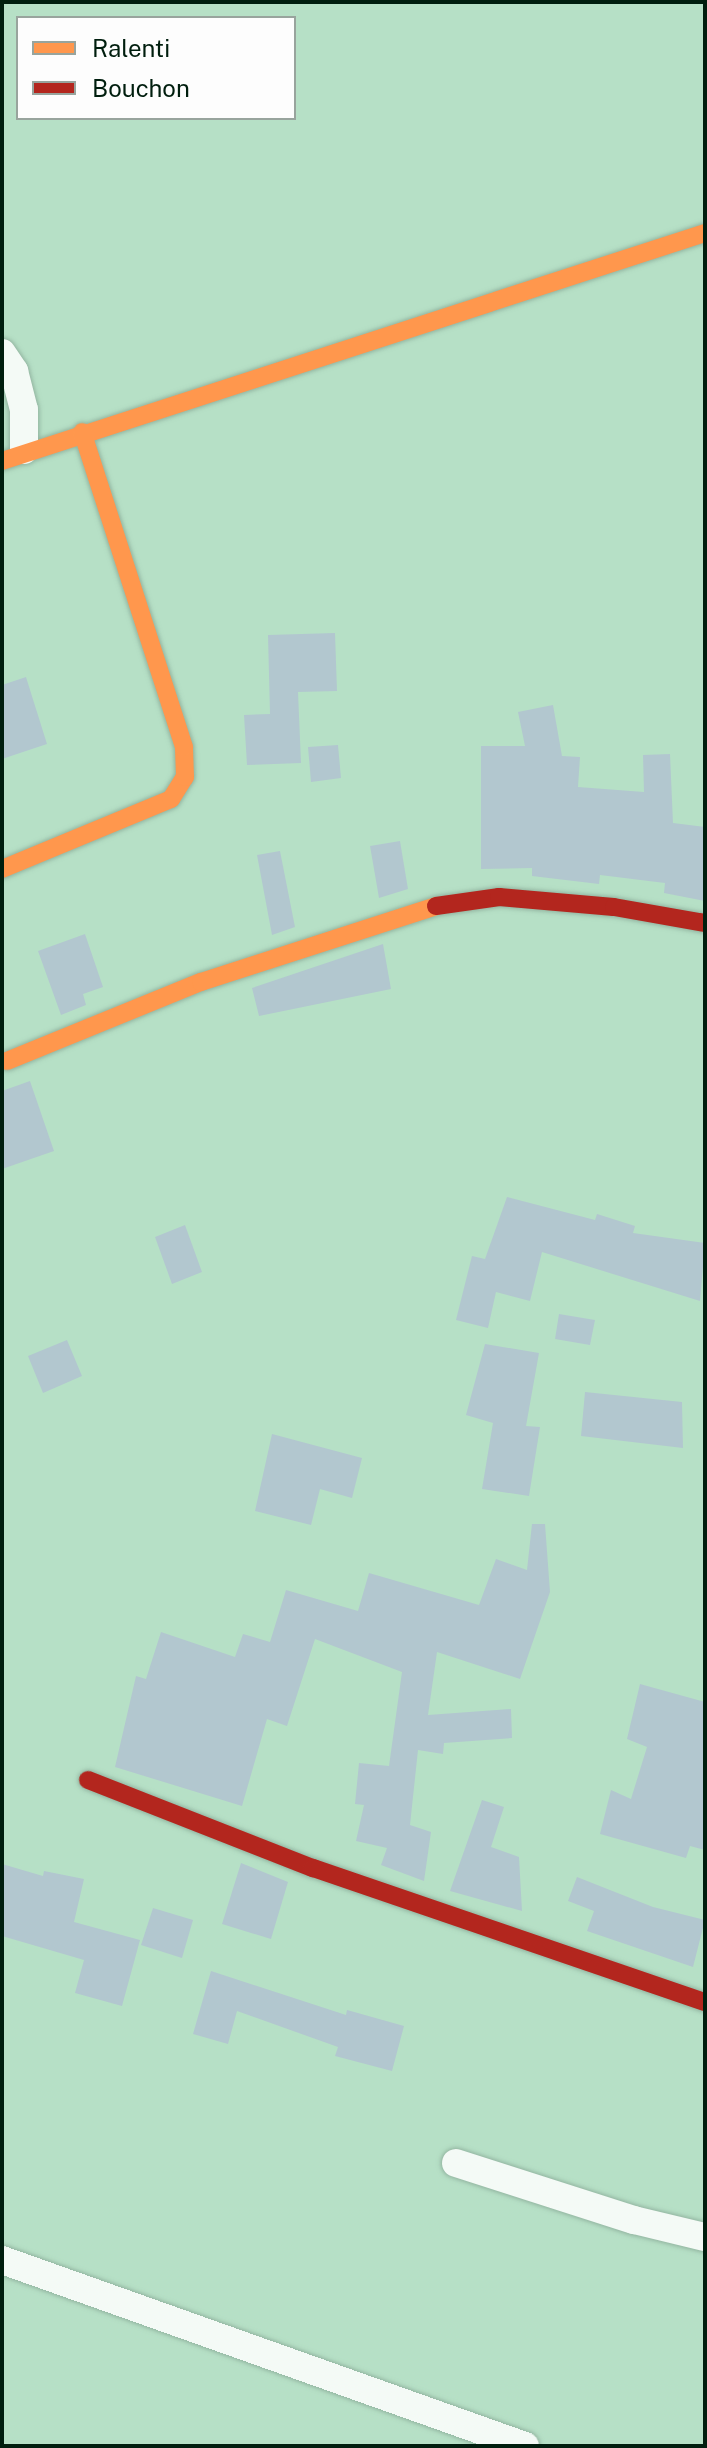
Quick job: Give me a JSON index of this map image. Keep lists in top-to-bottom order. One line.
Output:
{"legend":["Ralenti","Bouchon"]}
